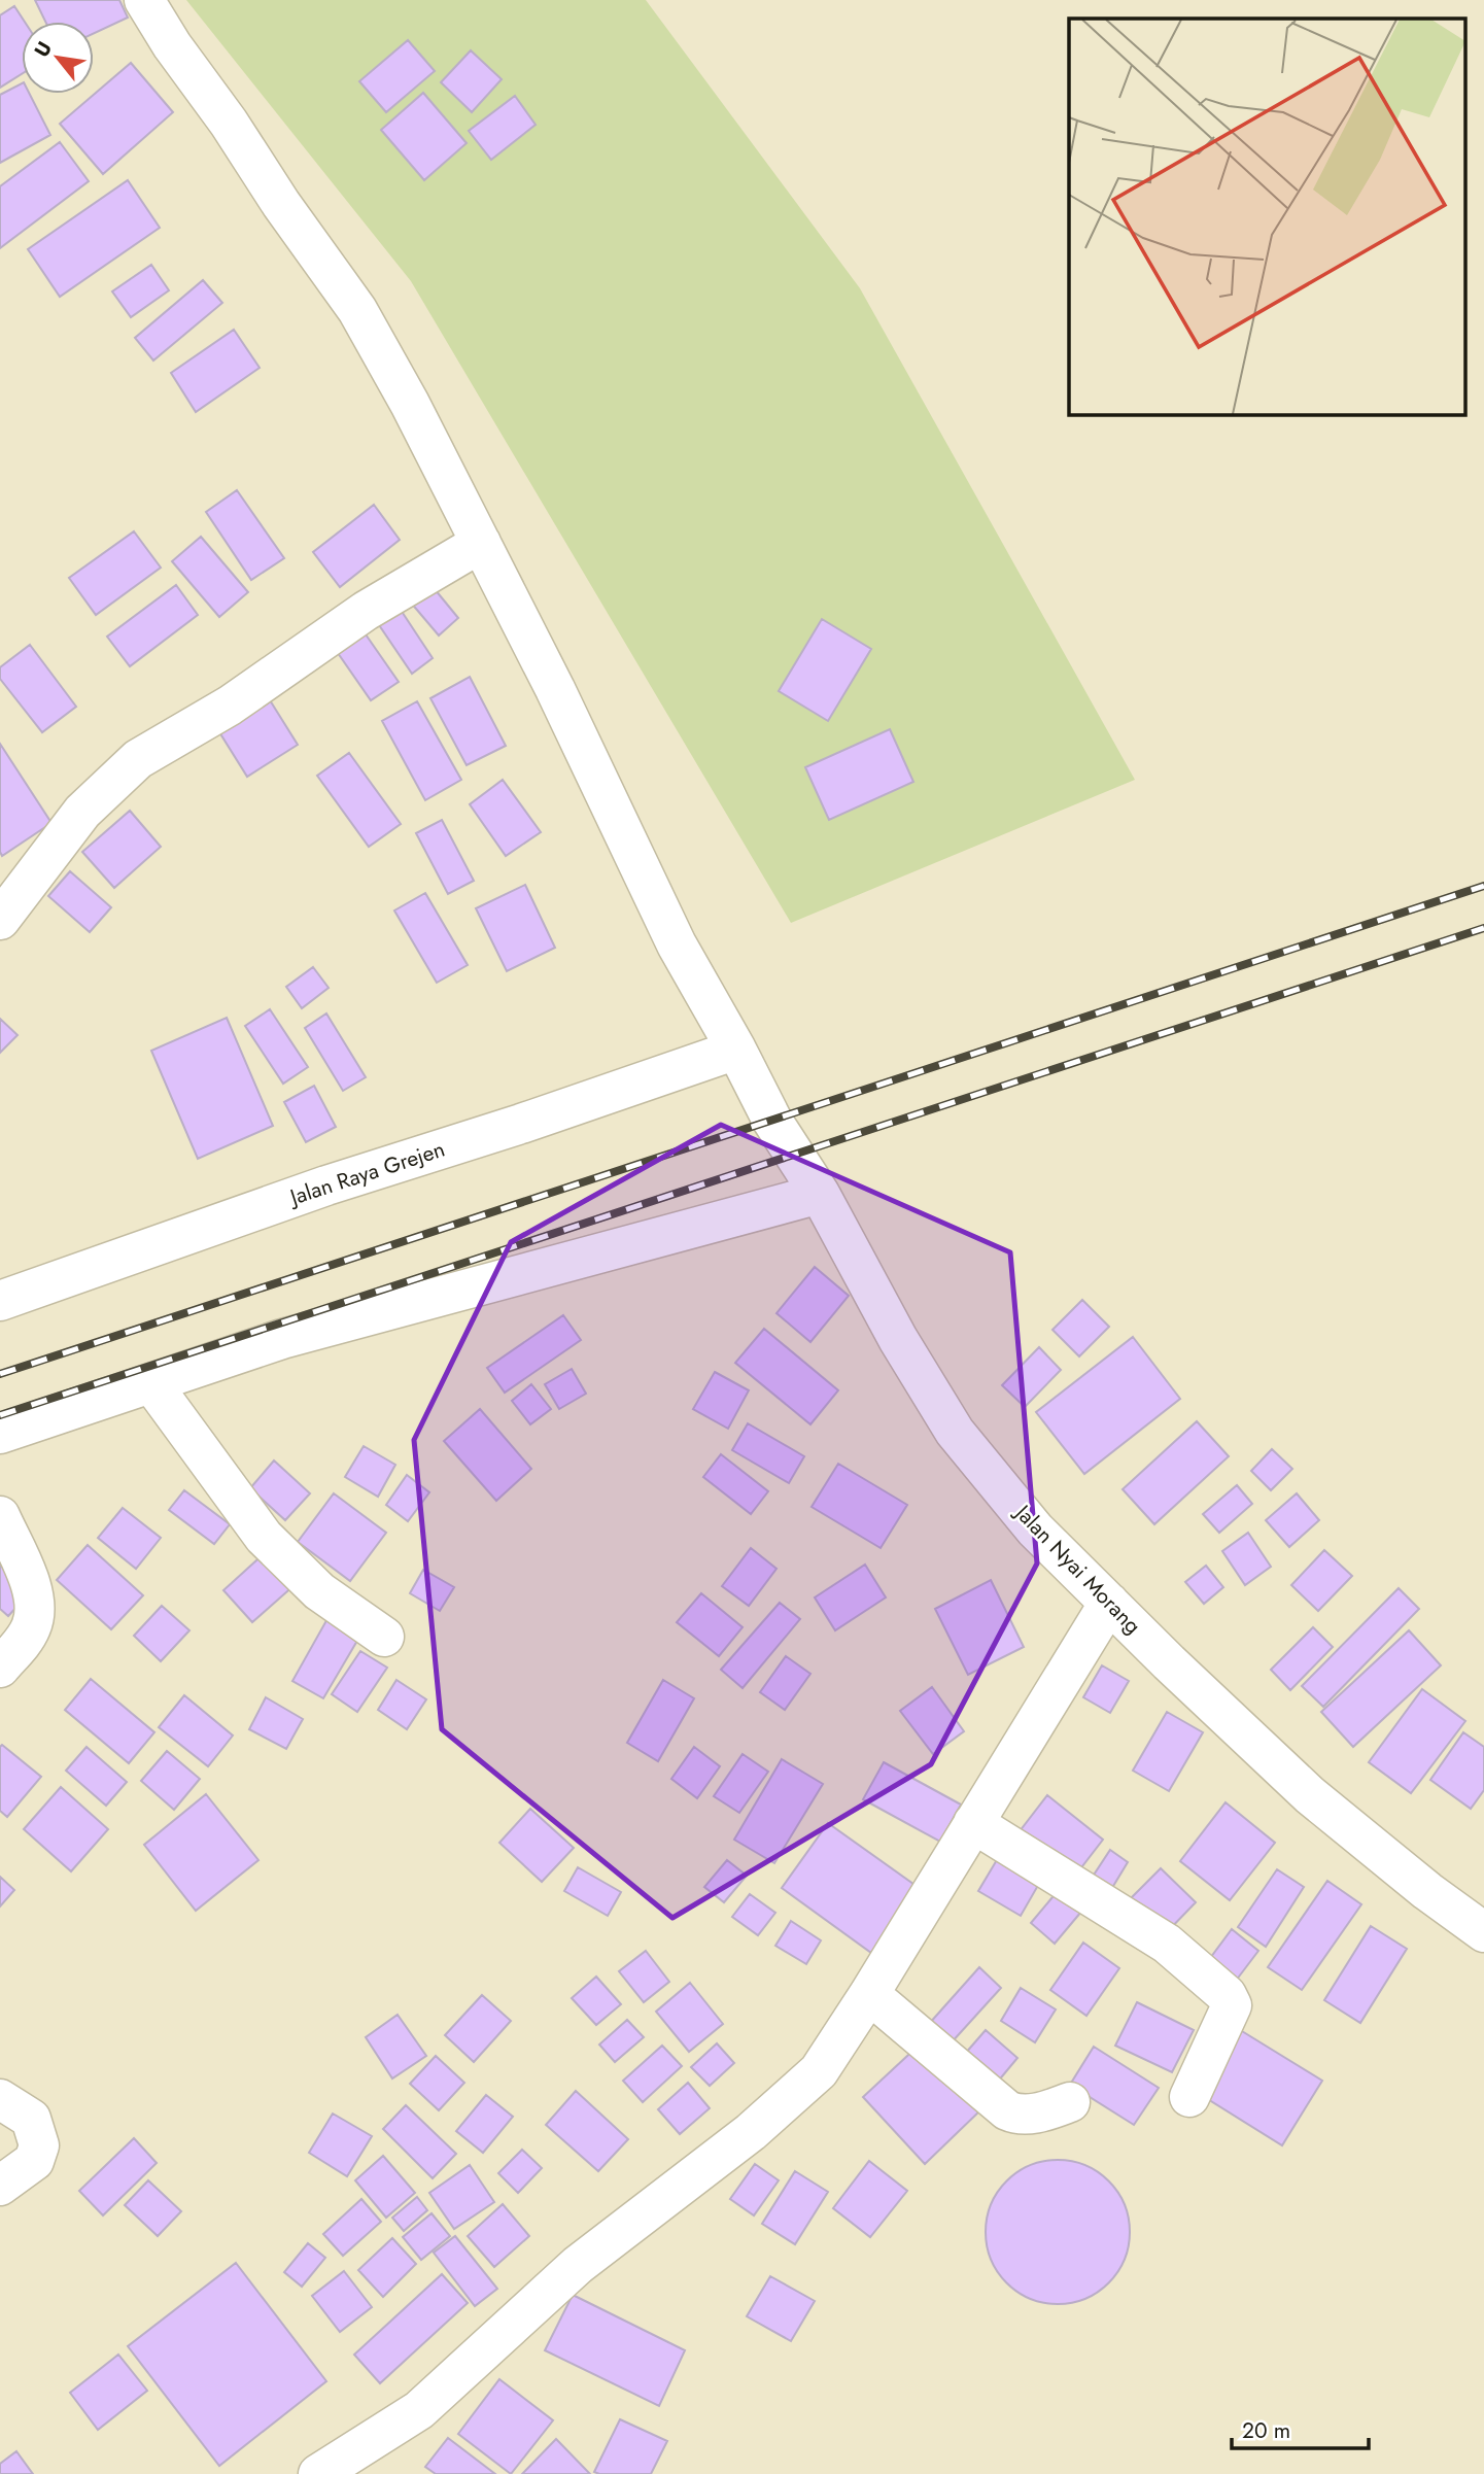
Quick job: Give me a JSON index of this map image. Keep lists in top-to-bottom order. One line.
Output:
{"streets":{"street":["Jalan Raya Grejen","Jalan Nyai Morang"]},"crossings":[["Jalan Raya Grejen","Jalan Nyai Morang"]],"scale_bar":"20 m","north":"top left"}
